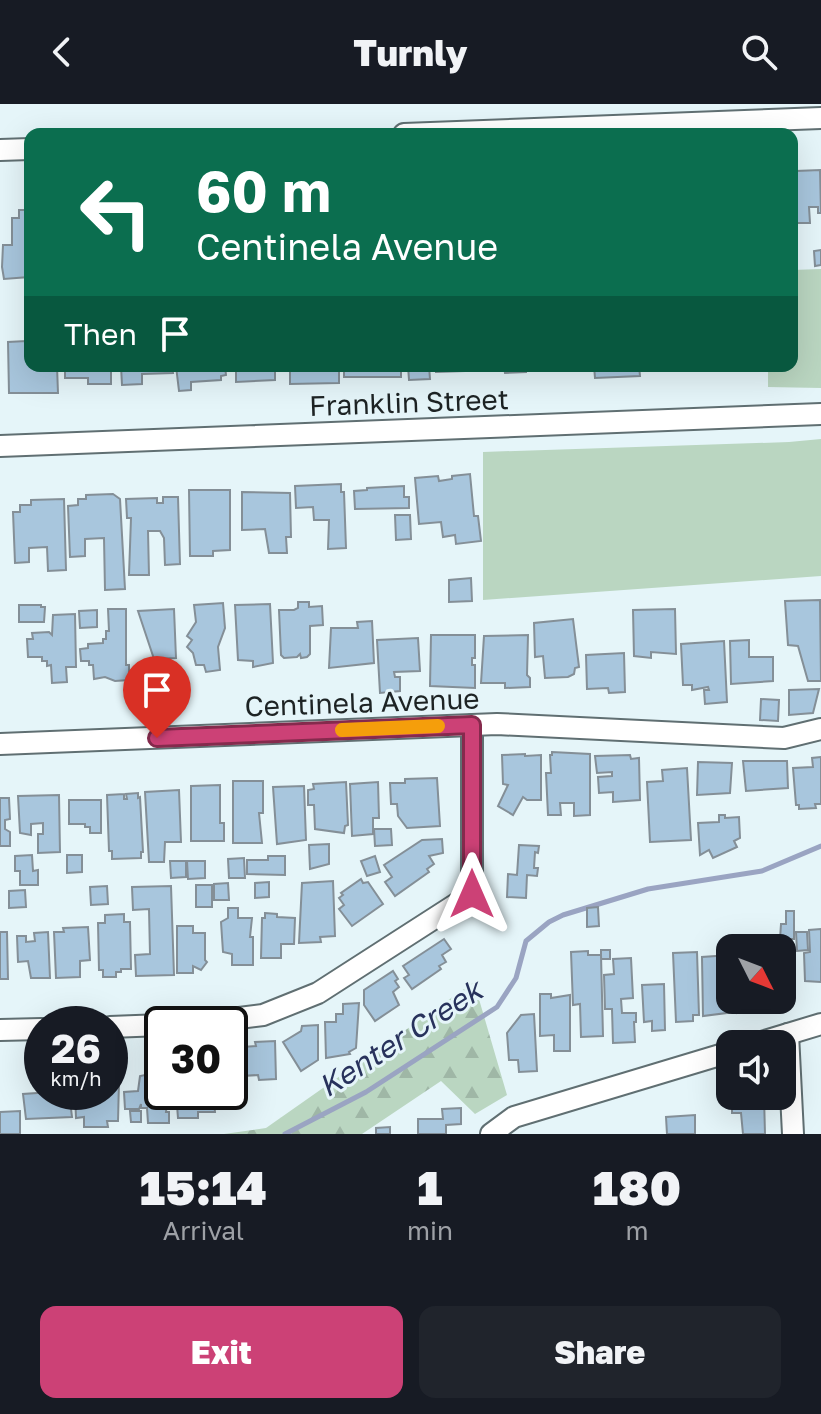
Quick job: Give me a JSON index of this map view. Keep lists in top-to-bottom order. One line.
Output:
{"streets":{"street":["Franklin Street","Centinela Avenue"]},"water":["Kenter Creek"],"north":"bottom right","page":{"header":"Turnly","turn":["60 m","Centinela Avenue"],"then":"Then","speed":"26 km/h","limit":"30","eta":["15:14","Arrival","1","min","180","m"],"buttons":["Exit","Share"]}}
